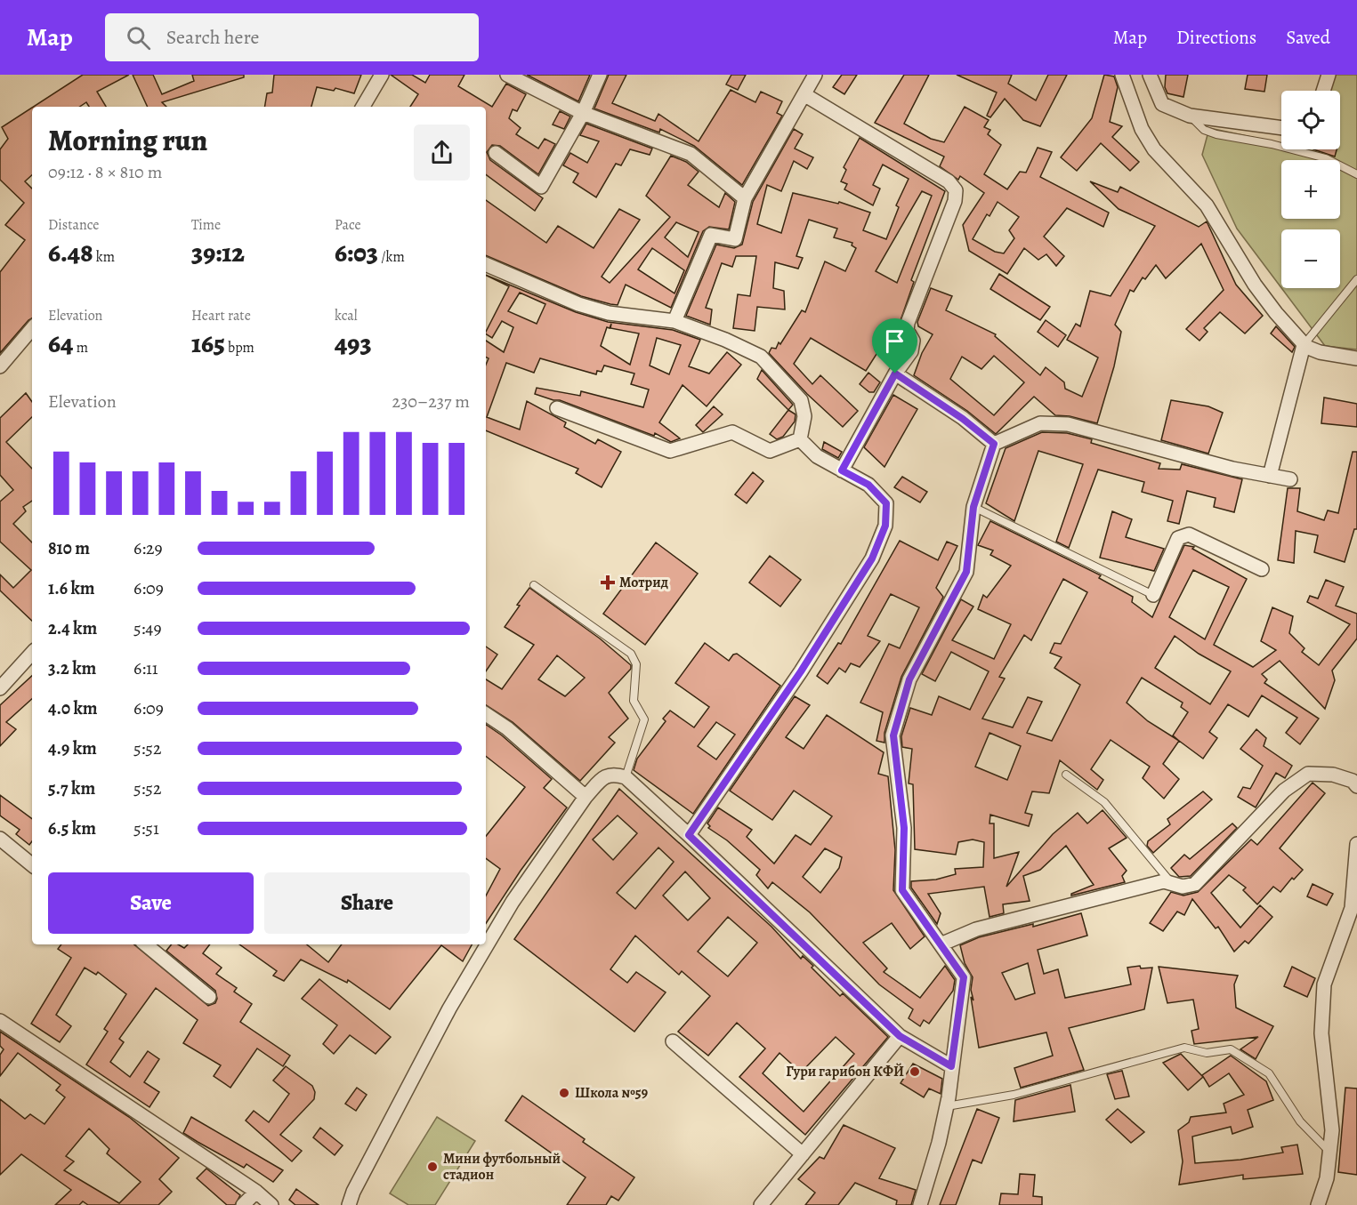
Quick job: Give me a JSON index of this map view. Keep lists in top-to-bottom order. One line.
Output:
{"places":{"health":["Мотрид"],"other":["Гури гарибон КФЙ","Школа №59","Мини футбольный стадион"]},"page":{"header":"Map","search":"Search here","nav":["Map","Directions","Saved"],"map_buttons":["+","−"],"heading":["Morning run","09:12 · 8 × 810 m"],"stats":[["Distance","6.48 km"],["Time","39:12"],["Pace","6:03 /km"],["Elevation","64 m"],["Heart rate","165 bpm"],["kcal","493"]],"chart":["Elevation","230–237 m"],"list":[{"name":"810 m","note":"6:29"},{"name":"1.6 km","note":"6:09"},{"name":"2.4 km","note":"5:49"},{"name":"3.2 km","note":"6:11"},{"name":"4.0 km","note":"6:09"},{"name":"4.9 km","note":"5:52"},{"name":"5.7 km","note":"5:52"},{"name":"6.5 km","note":"5:51"}],"buttons":["Save","Share"]}}
